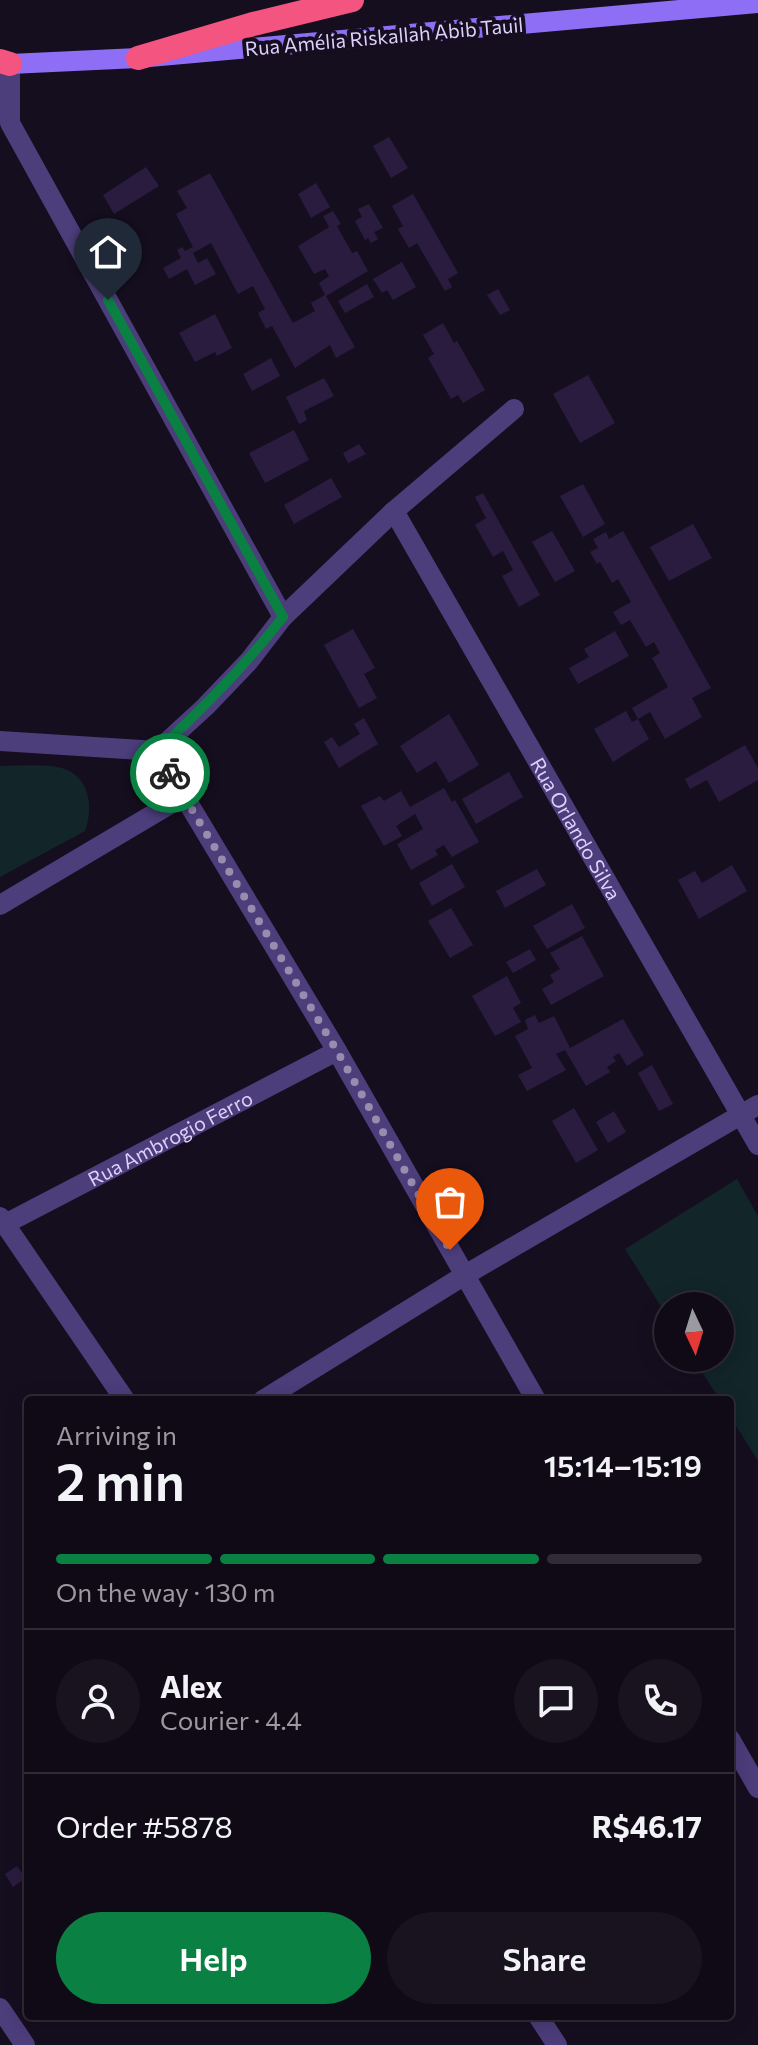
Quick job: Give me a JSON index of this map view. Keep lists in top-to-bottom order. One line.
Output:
{"streets":{"main road":["Rua Amélia Riskallah Abib Tauil"],"street":["Rua Orlando Silva","Rua Ambrogio Ferro"]},"north":"bottom","page":{"heading":["2 min","Arriving in","15:14–15:19"],"panel":["Alex","Courier · 4.4","Order #5878","R$46.17"],"bar":"On the way · 130 m","buttons":["Help","Share"]}}
